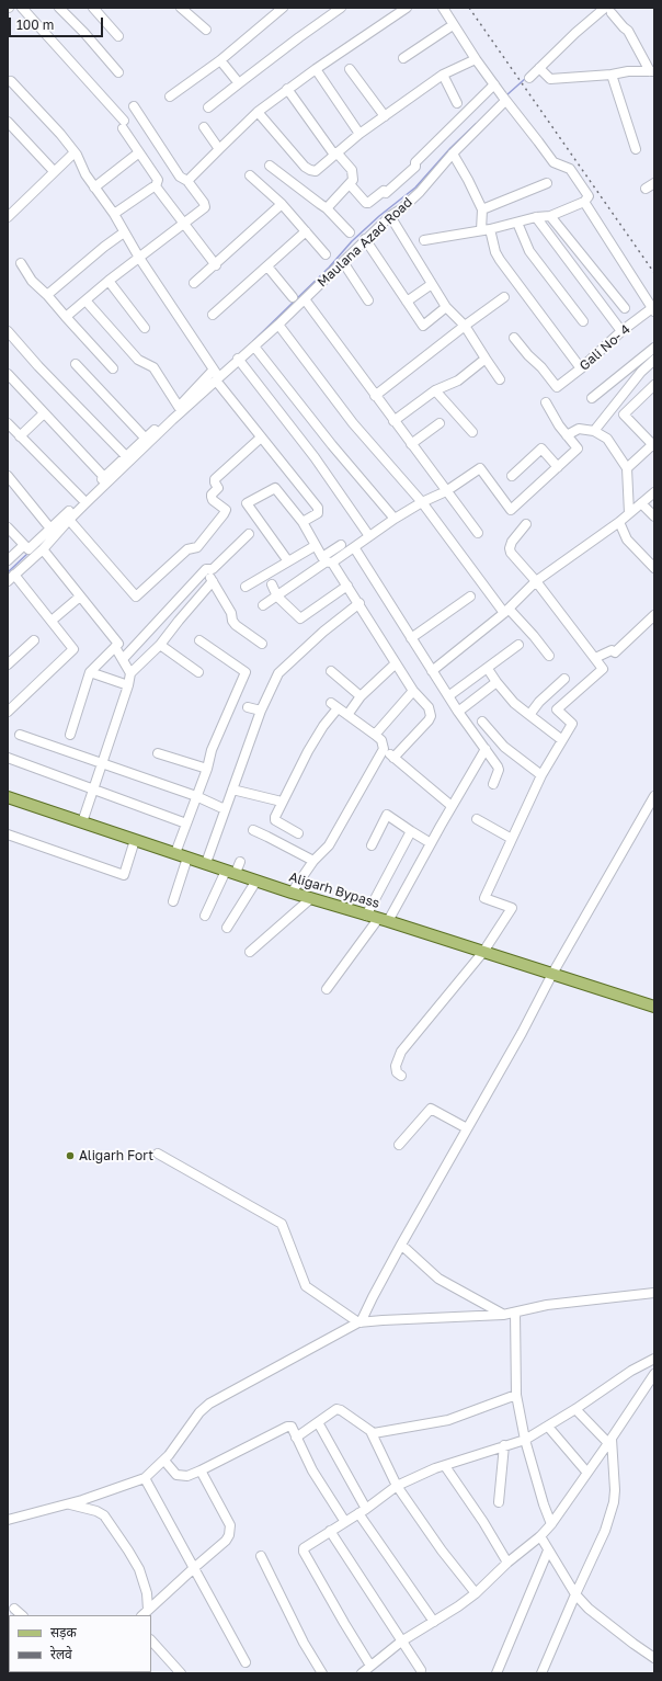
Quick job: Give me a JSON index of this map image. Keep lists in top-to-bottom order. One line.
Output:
{"streets":{"main road":["Aligarh Bypass"],"street":["Maulana Azad Road","Gali No- 4"]},"places":["Aligarh Fort"],"legend":["सड़क","रेलवे"],"scale_bar":"100 m"}
